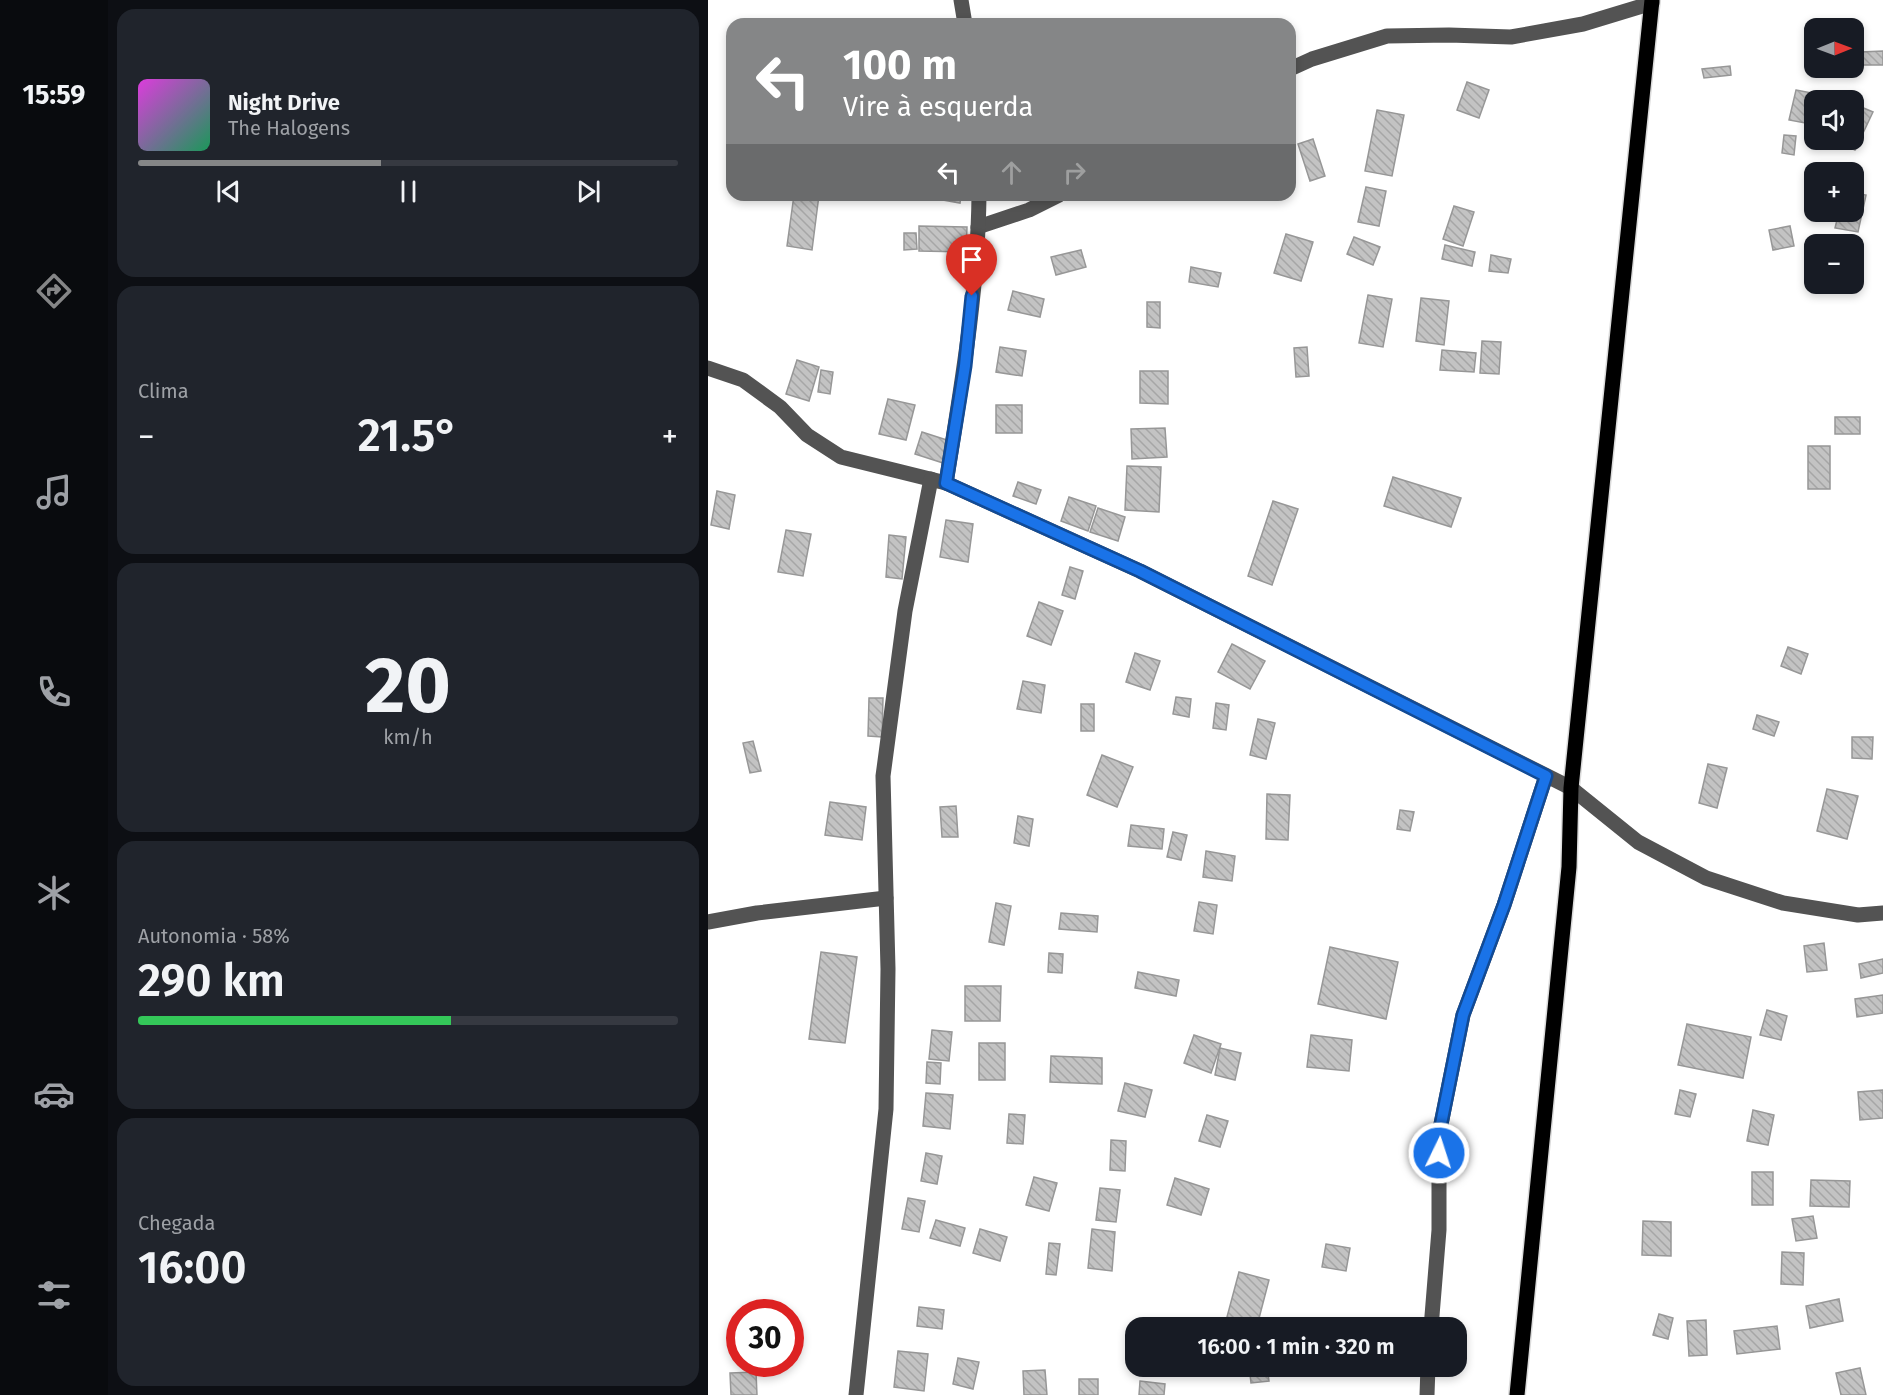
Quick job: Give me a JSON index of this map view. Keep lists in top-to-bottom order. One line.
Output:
{"north":"right","page":{"tabs":"15:59","map_buttons":["+","−"],"turn":["100 m","Vire à esquerda"],"song":["Night Drive","The Halogens"],"tile":["Clima",["20","km/h"],["Autonomia · 58%","290 km"],["Chegada","16:00"]],"heat":["−","21.5°","+"],"limit":"30","trip":"16:00 · 1 min · 320 m"}}
